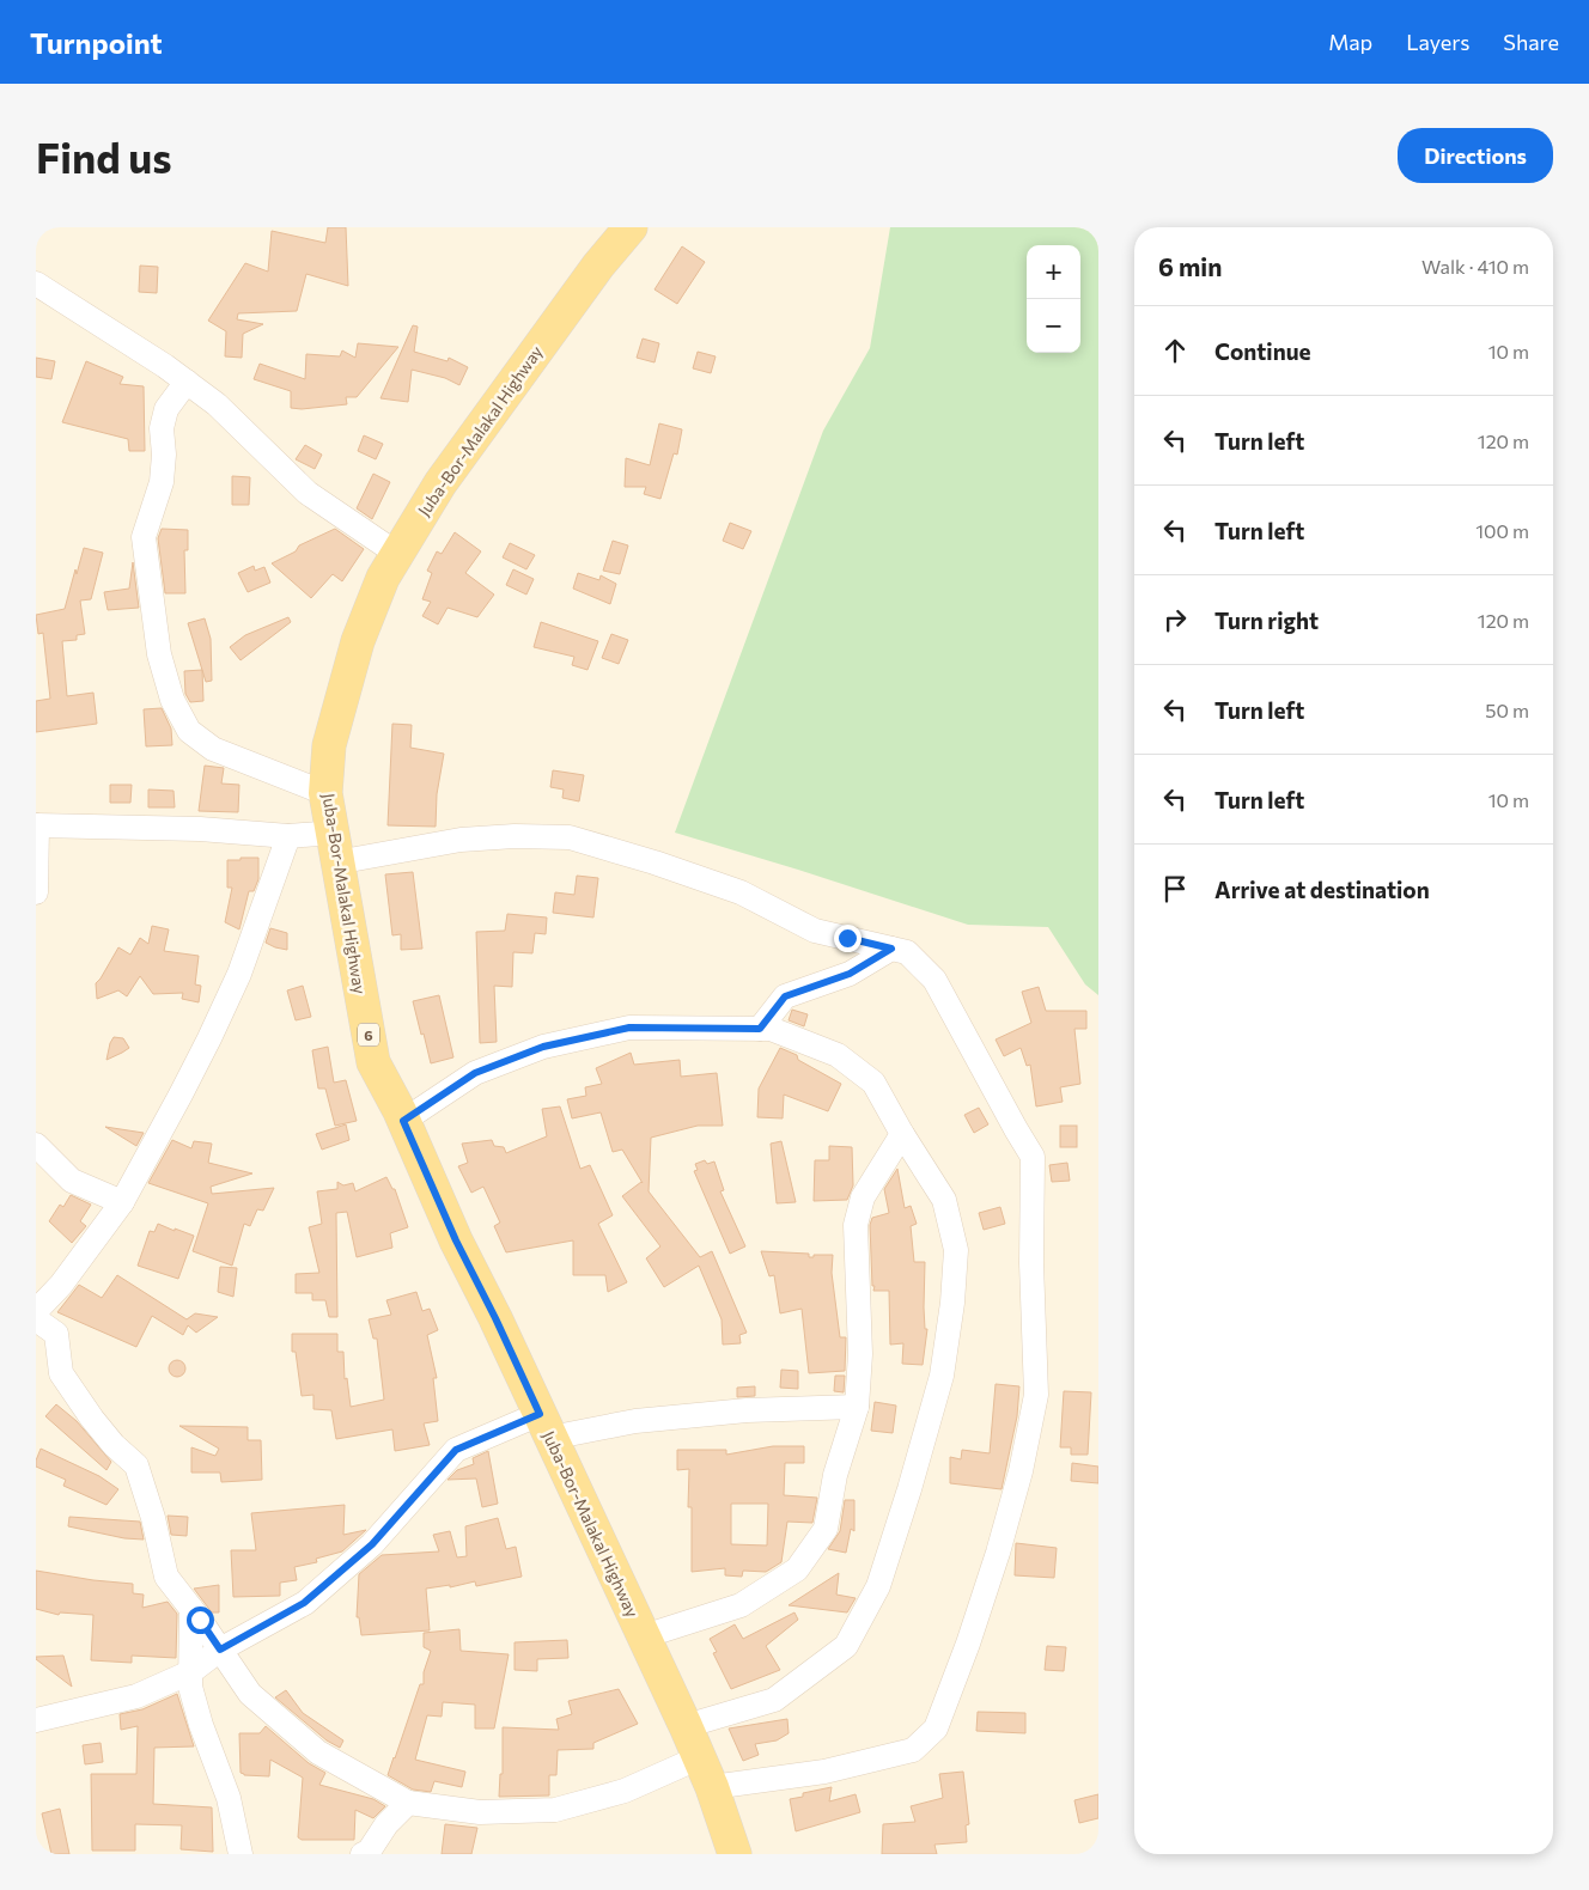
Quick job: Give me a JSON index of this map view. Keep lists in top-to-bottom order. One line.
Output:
{"streets":{"main road":["Juba-Bor-Malakal Highway","6"]},"page":{"header":"Turnpoint","nav":["Map","Layers","Share"],"buttons":"Directions","title":"Find us","heading":["6 min","Walk · 410 m"],"map_buttons":["+","−"],"list":[["Continue","10 m"],["Turn left","120 m"],["Turn left","100 m"],["Turn right","120 m"],["Turn left","50 m"],["Turn left","10 m"],"Arrive at destination"]}}
